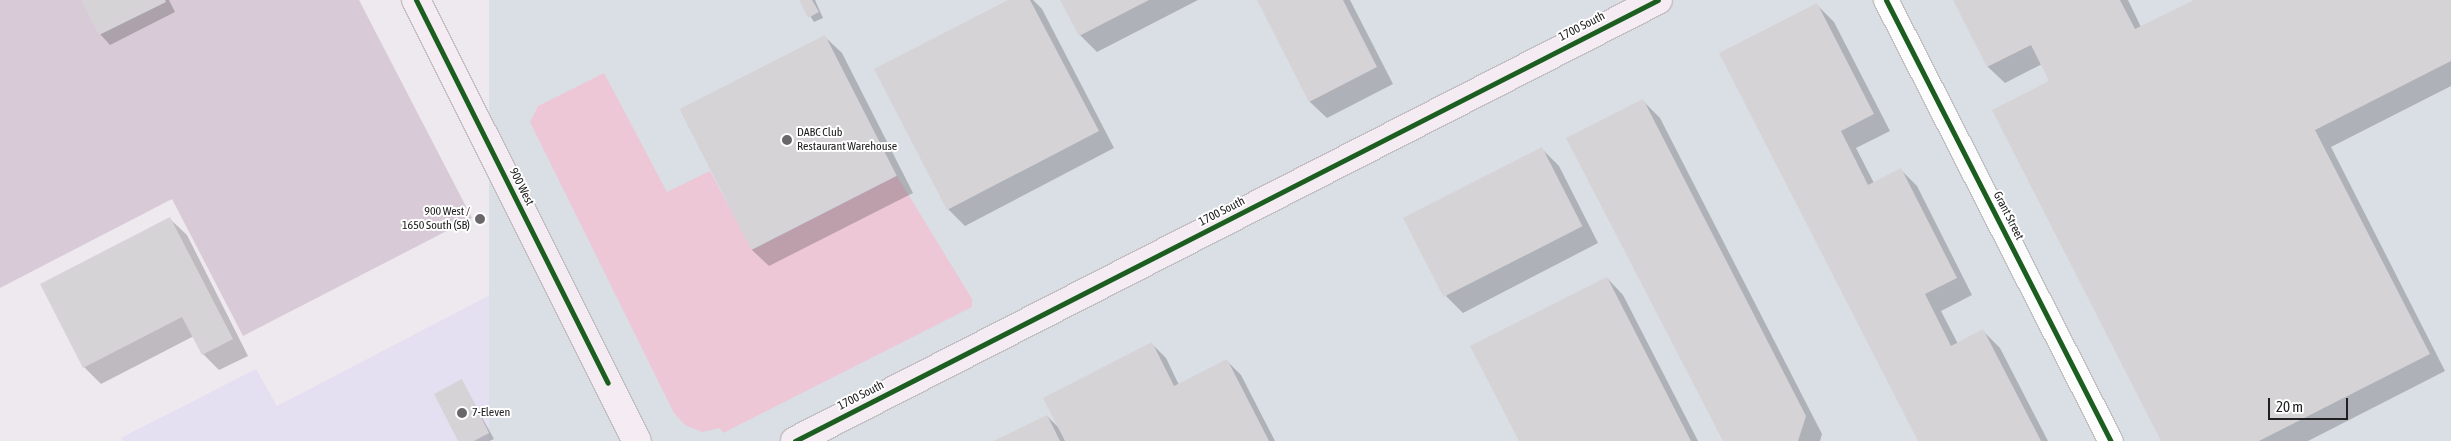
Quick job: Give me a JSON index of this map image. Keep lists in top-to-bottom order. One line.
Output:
{"streets":{"street":["1700 South","900 West","Grant Street"]},"places":["DABC Club Restaurant Warehouse","900 West / 1650 South (SB)","7-Eleven"],"scale_bar":"20 m"}
